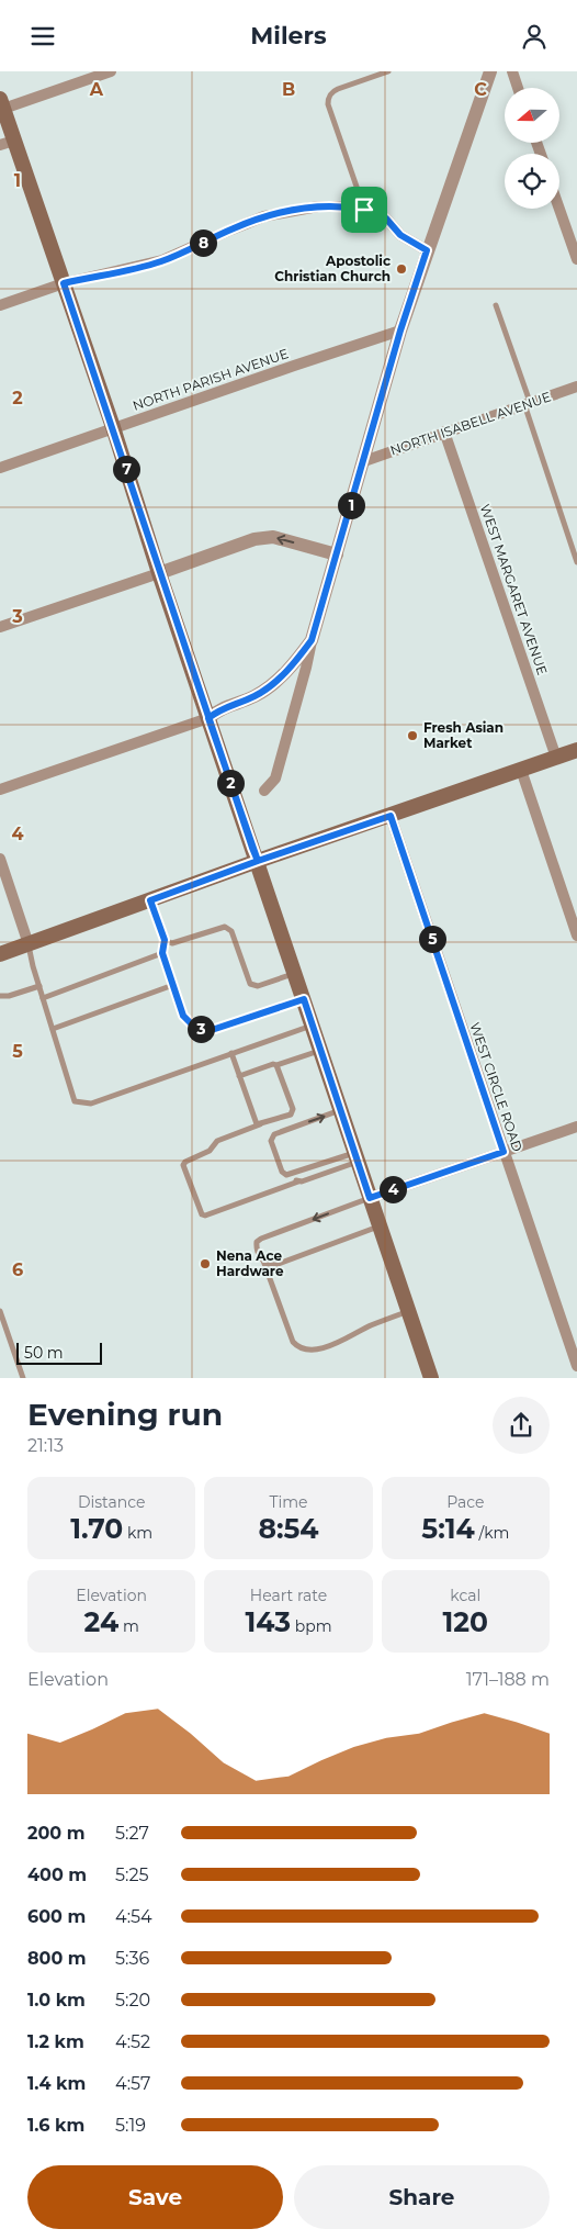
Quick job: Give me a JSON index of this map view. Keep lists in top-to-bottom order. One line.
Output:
{"streets":{"street":["NORTH PARISH AVENUE","NORTH ISABELL AVENUE","WEST MARGARET AVENUE","WEST CIRCLE ROAD"]},"crossings":[["NORTH ISABELL AVENUE","WEST MARGARET AVENUE"]],"places":["Apostolic Christian Church","Fresh Asian Market","Nena Ace Hardware"],"scale_bar":"50 m","north":"left","page":{"header":"Milers","pins":["8","7","1","2","5","3","4"],"scale":"50 m","heading":["Evening run","21:13"],"stats":[["Distance","1.70 km"],["Time","8:54"],["Pace","5:14 /km"],["Elevation","24 m"],["Heart rate","143 bpm"],["kcal","120"]],"chart":["Elevation","171–188 m"],"list":[{"name":"200 m","note":"5:27"},{"name":"400 m","note":"5:25"},{"name":"600 m","note":"4:54"},{"name":"800 m","note":"5:36"},{"name":"1.0 km","note":"5:20"},{"name":"1.2 km","note":"4:52"},{"name":"1.4 km","note":"4:57"},{"name":"1.6 km","note":"5:19"}],"buttons":["Save","Share"]},"grid":{"columns":["A","B","C"],"rows":["1","2","3","4","5","6"]}}
